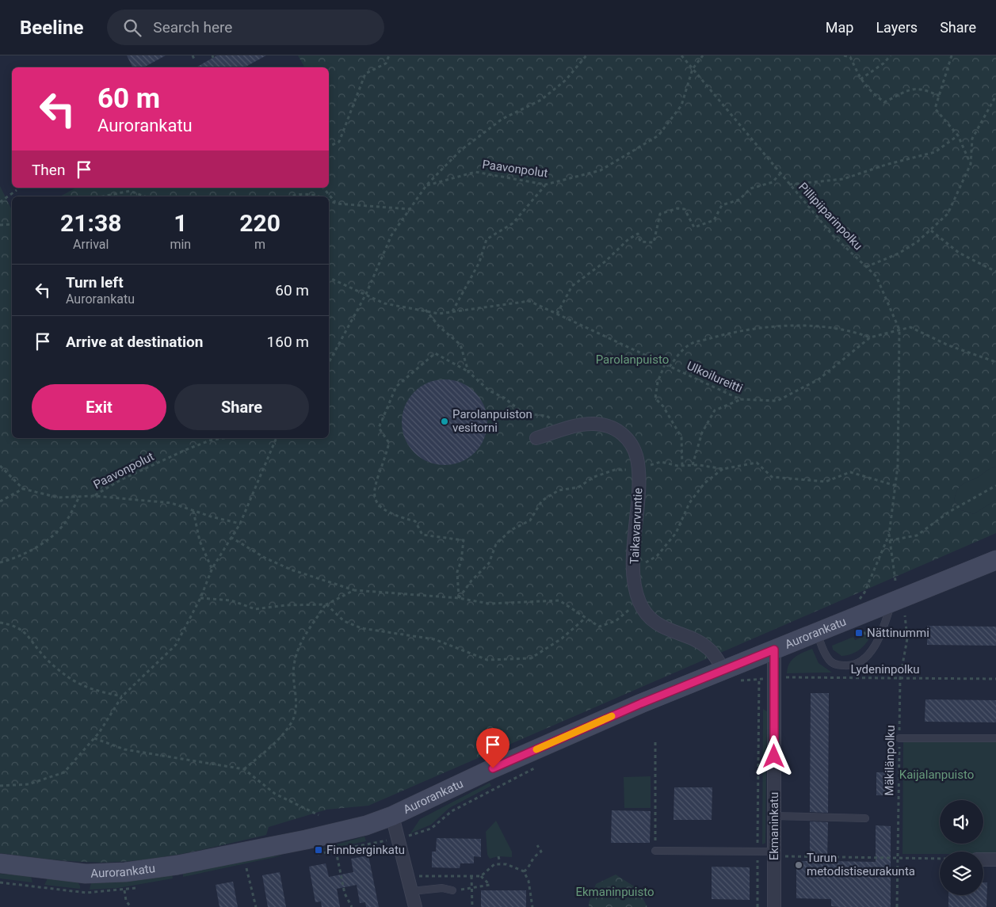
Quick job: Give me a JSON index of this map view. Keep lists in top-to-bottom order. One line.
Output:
{"streets":{"street":["Taikavarvuntie","Aurorankatu","Ekmaninkatu"],"path":["Paavonpolut","Pillipiiparinpolku","Ulkoilureitti","Lydeninpolku","Mäkilänpolku"]},"crossings":[["Paavonpolut","Pillipiiparinpolku"],["Pillipiiparinpolku","Ulkoilureitti"],["Taikavarvuntie","Aurorankatu"],["Aurorankatu","Mäkilänpolku"],["Aurorankatu","Ekmaninkatu"],["Lydeninpolku","Mäkilänpolku"],["Lydeninpolku","Ekmaninkatu"]],"parks":["Parolanpuisto","Kaijalanpuisto","Ekmaninpuisto"],"places":{"other":["Parolanpuiston vesitorni","Turun metodistiseurakunta"],"transit":["Nättinummi","Finnberginkatu"]},"page":{"header":"Beeline","search":"Search here","nav":["Map","Layers","Share"],"turn":["60 m","Aurorankatu"],"then":"Then","eta":["21:38","Arrival","1","min","220","m"],"list":[{"name":"Turn left","note":"Aurorankatu","value":"60 m"},{"name":"Arrive at destination","value":"160 m"}],"buttons":["Exit","Share"]}}
